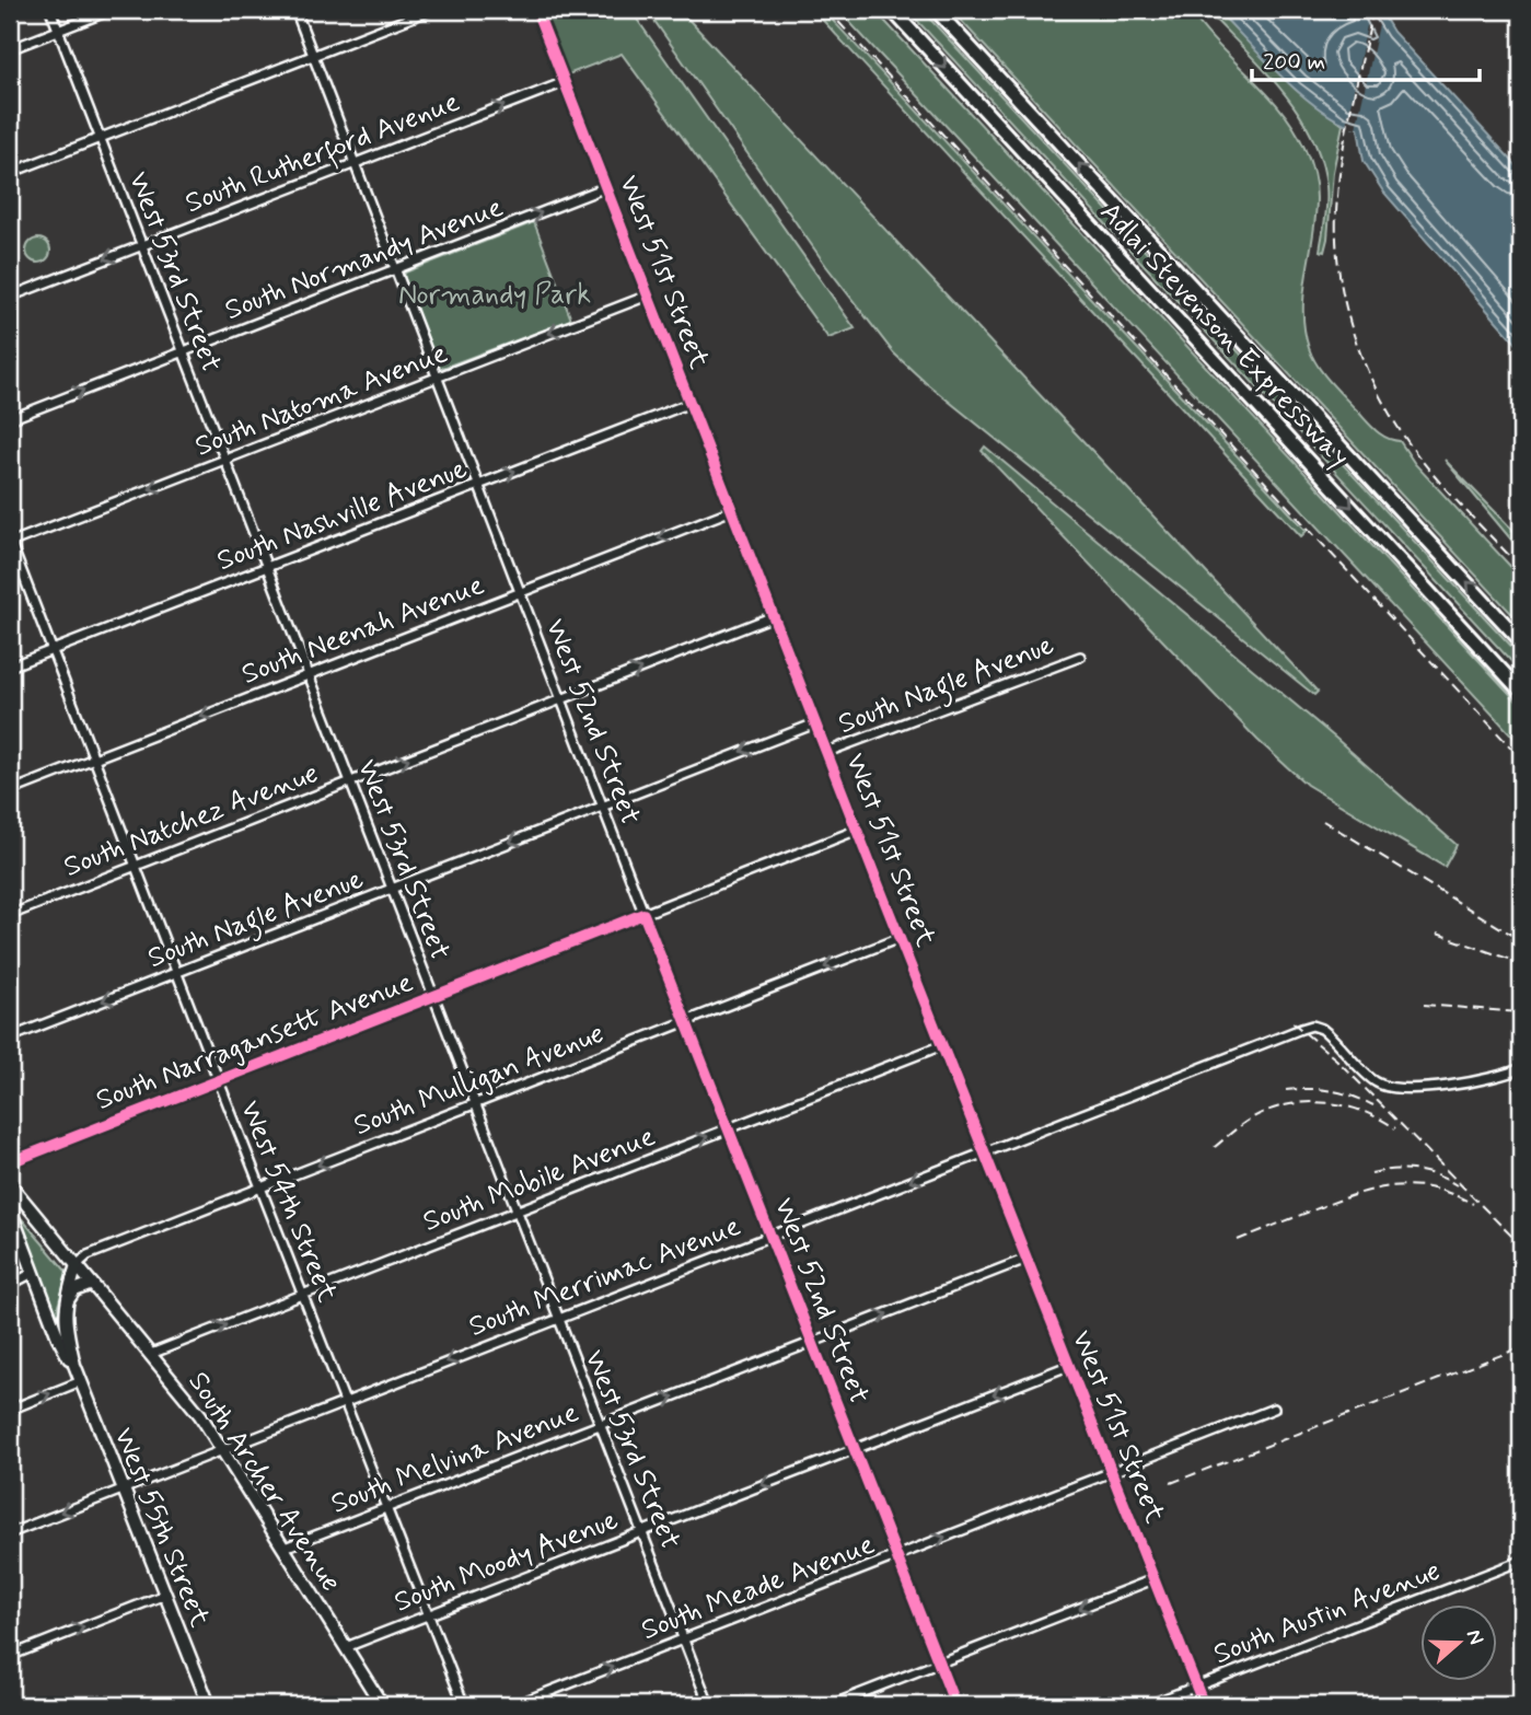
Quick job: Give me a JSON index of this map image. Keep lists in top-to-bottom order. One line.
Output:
{"streets":{"highway":["Adlai Stevenson Expressway"],"main road":["South Archer Avenue","West 55th Street"],"street":["South Rutherford Avenue","South Normandy Avenue","West 53rd Street","West 51st Street","South Natoma Avenue","South Nashville Avenue","South Neenah Avenue","South Nagle Avenue","West 52nd Street","South Natchez Avenue","South Narragansett Avenue","South Mulligan Avenue","South Mobile Avenue","West 54th Street","South Merrimac Avenue","South Melvina Avenue","South Moody Avenue","South Meade Avenue","South Austin Avenue"]},"crossings":[["South Rutherford Avenue","West 53rd Street"],["South Rutherford Avenue","West 51st Street"],["South Rutherford Avenue","West 52nd Street"],["South Normandy Avenue","West 53rd Street"],["South Normandy Avenue","West 51st Street"],["South Normandy Avenue","West 52nd Street"],["West 53rd Street","South Natoma Avenue"],["West 53rd Street","South Nashville Avenue"],["West 53rd Street","South Neenah Avenue"],["West 53rd Street","South Nagle Avenue"],["West 53rd Street","South Natchez Avenue"],["West 53rd Street","South Narragansett Avenue"],["West 53rd Street","South Mulligan Avenue"],["West 53rd Street","South Mobile Avenue"],["West 53rd Street","South Merrimac Avenue"],["West 53rd Street","South Melvina Avenue"],["West 53rd Street","South Moody Avenue"],["West 53rd Street","South Meade Avenue"],["West 51st Street","South Natoma Avenue"],["West 51st Street","South Nashville Avenue"],["West 51st Street","South Neenah Avenue"],["West 51st Street","South Nagle Avenue"],["West 51st Street","South Natchez Avenue"],["West 51st Street","South Narragansett Avenue"],["West 51st Street","South Mulligan Avenue"],["West 51st Street","South Mobile Avenue"],["West 51st Street","South Merrimac Avenue"],["West 51st Street","South Melvina Avenue"],["West 51st Street","South Moody Avenue"],["West 51st Street","South Meade Avenue"],["West 51st Street","South Austin Avenue"],["South Natoma Avenue","West 52nd Street"],["South Natoma Avenue","West 54th Street"],["South Nashville Avenue","West 52nd Street"],["South Nashville Avenue","West 54th Street"],["South Neenah Avenue","West 52nd Street"],["South Neenah Avenue","West 54th Street"],["South Nagle Avenue","West 52nd Street"],["South Nagle Avenue","West 54th Street"],["West 52nd Street","South Natchez Avenue"],["West 52nd Street","South Narragansett Avenue"],["West 52nd Street","South Mulligan Avenue"],["West 52nd Street","South Mobile Avenue"],["West 52nd Street","South Merrimac Avenue"],["West 52nd Street","South Melvina Avenue"],["West 52nd Street","South Moody Avenue"],["West 52nd Street","South Meade Avenue"],["South Natchez Avenue","West 54th Street"],["South Narragansett Avenue","West 54th Street"],["South Mulligan Avenue","West 54th Street"],["South Mulligan Avenue","South Archer Avenue"],["South Mulligan Avenue","West 55th Street"],["South Mobile Avenue","West 54th Street"],["South Mobile Avenue","South Archer Avenue"],["West 54th Street","South Merrimac Avenue"],["West 54th Street","South Melvina Avenue"],["West 54th Street","South Moody Avenue"],["South Merrimac Avenue","South Archer Avenue"],["South Merrimac Avenue","West 55th Street"],["South Melvina Avenue","South Archer Avenue"],["South Archer Avenue","West 55th Street"],["South Archer Avenue","South Moody Avenue"]],"one_way":["South Normandy Avenue","South Natoma Avenue","South Neenah Avenue","South Nagle Avenue","South Natchez Avenue","South Mulligan Avenue","South Mobile Avenue","South Merrimac Avenue","South Melvina Avenue","South Moody Avenue","South Meade Avenue"],"parks":["Normandy Park"],"scale_bar":"200 m","north":"right"}
